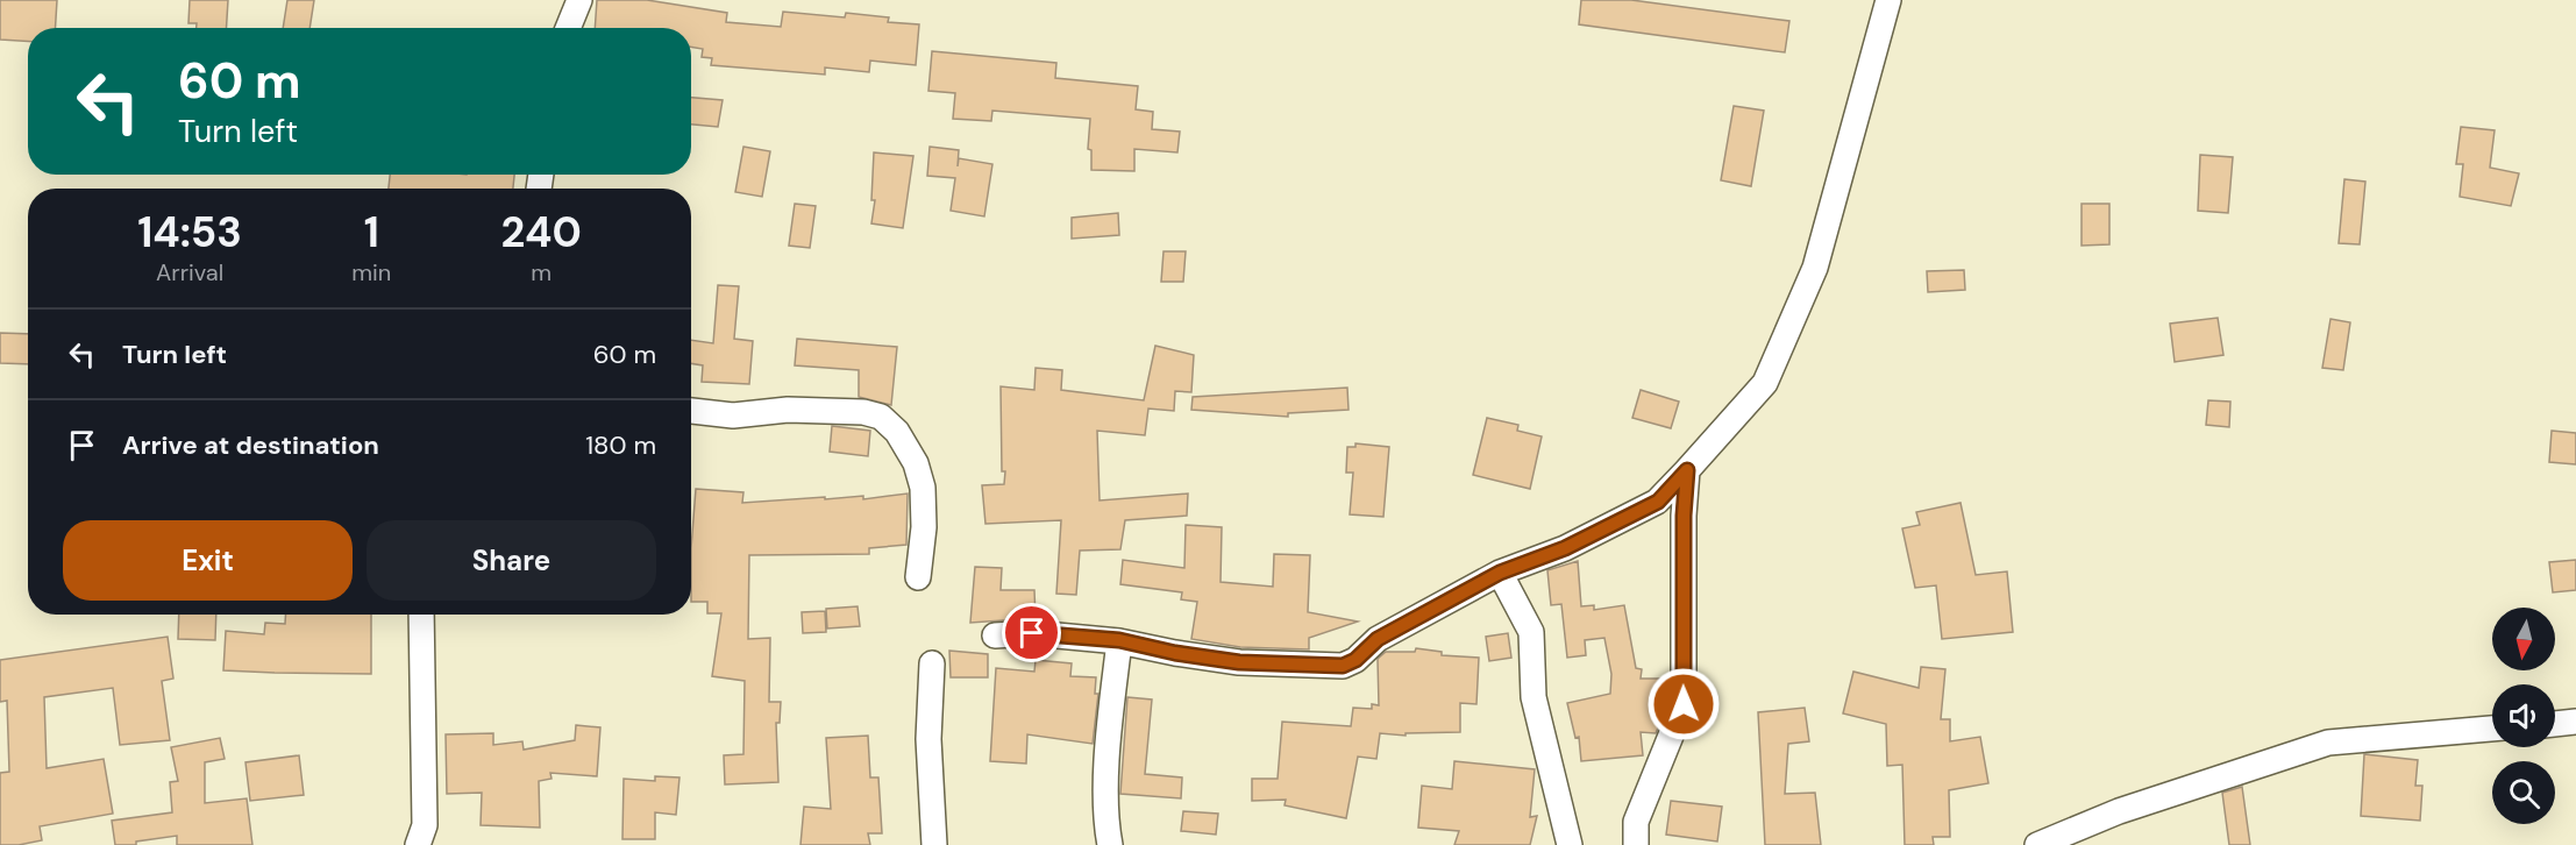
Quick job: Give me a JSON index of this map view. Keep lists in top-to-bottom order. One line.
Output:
{"north":"bottom","page":{"turn":["60 m","Turn left"],"eta":["14:53","Arrival","1","min","240","m"],"list":[{"name":"Turn left","value":"60 m"},{"name":"Arrive at destination","value":"180 m"}],"buttons":["Exit","Share"]}}
